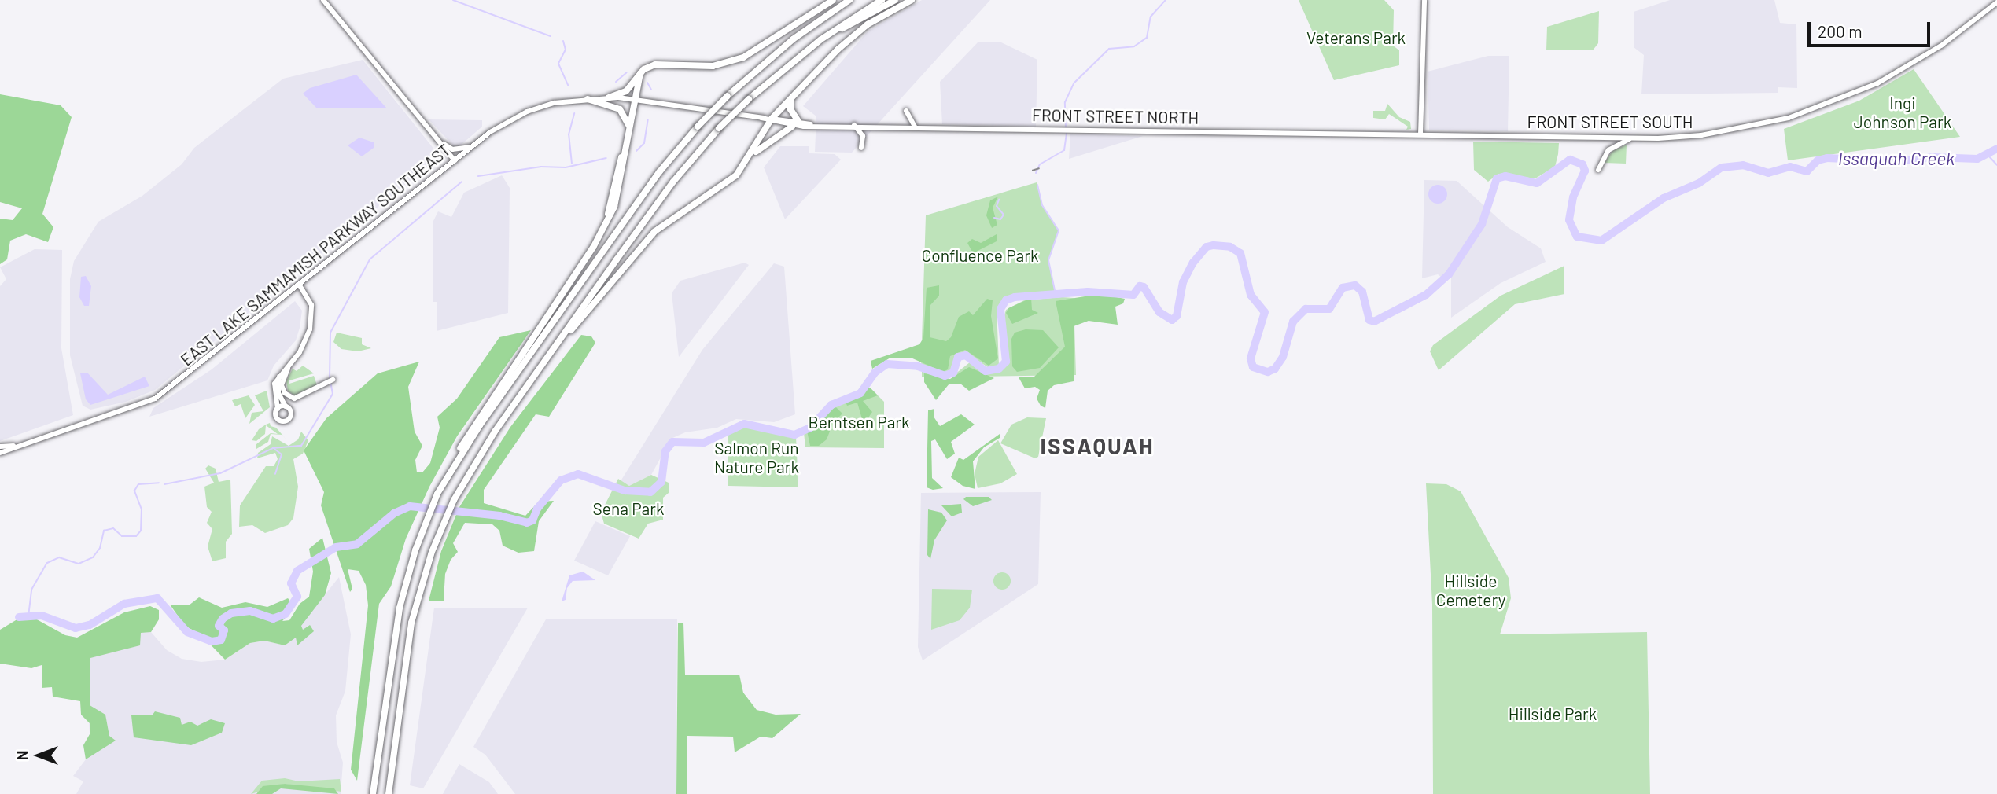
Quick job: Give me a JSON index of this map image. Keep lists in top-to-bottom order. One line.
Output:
{"streets":{"main road":["FRONT STREET NORTH","FRONT STREET SOUTH","EAST LAKE SAMMAMISH PARKWAY SOUTHEAST"]},"crossings":[["FRONT STREET NORTH","FRONT STREET SOUTH"],["FRONT STREET NORTH","EAST LAKE SAMMAMISH PARKWAY SOUTHEAST"]],"districts":["ISSAQUAH"],"water":["Issaquah Creek"],"parks":["Veterans Park","Ingi Johnson Park","Confluence Park","Berntsen Park","Salmon Run Nature Park","Sena Park","Hillside Cemetery","Hillside Park"],"scale_bar":"200 m","north":"left"}
